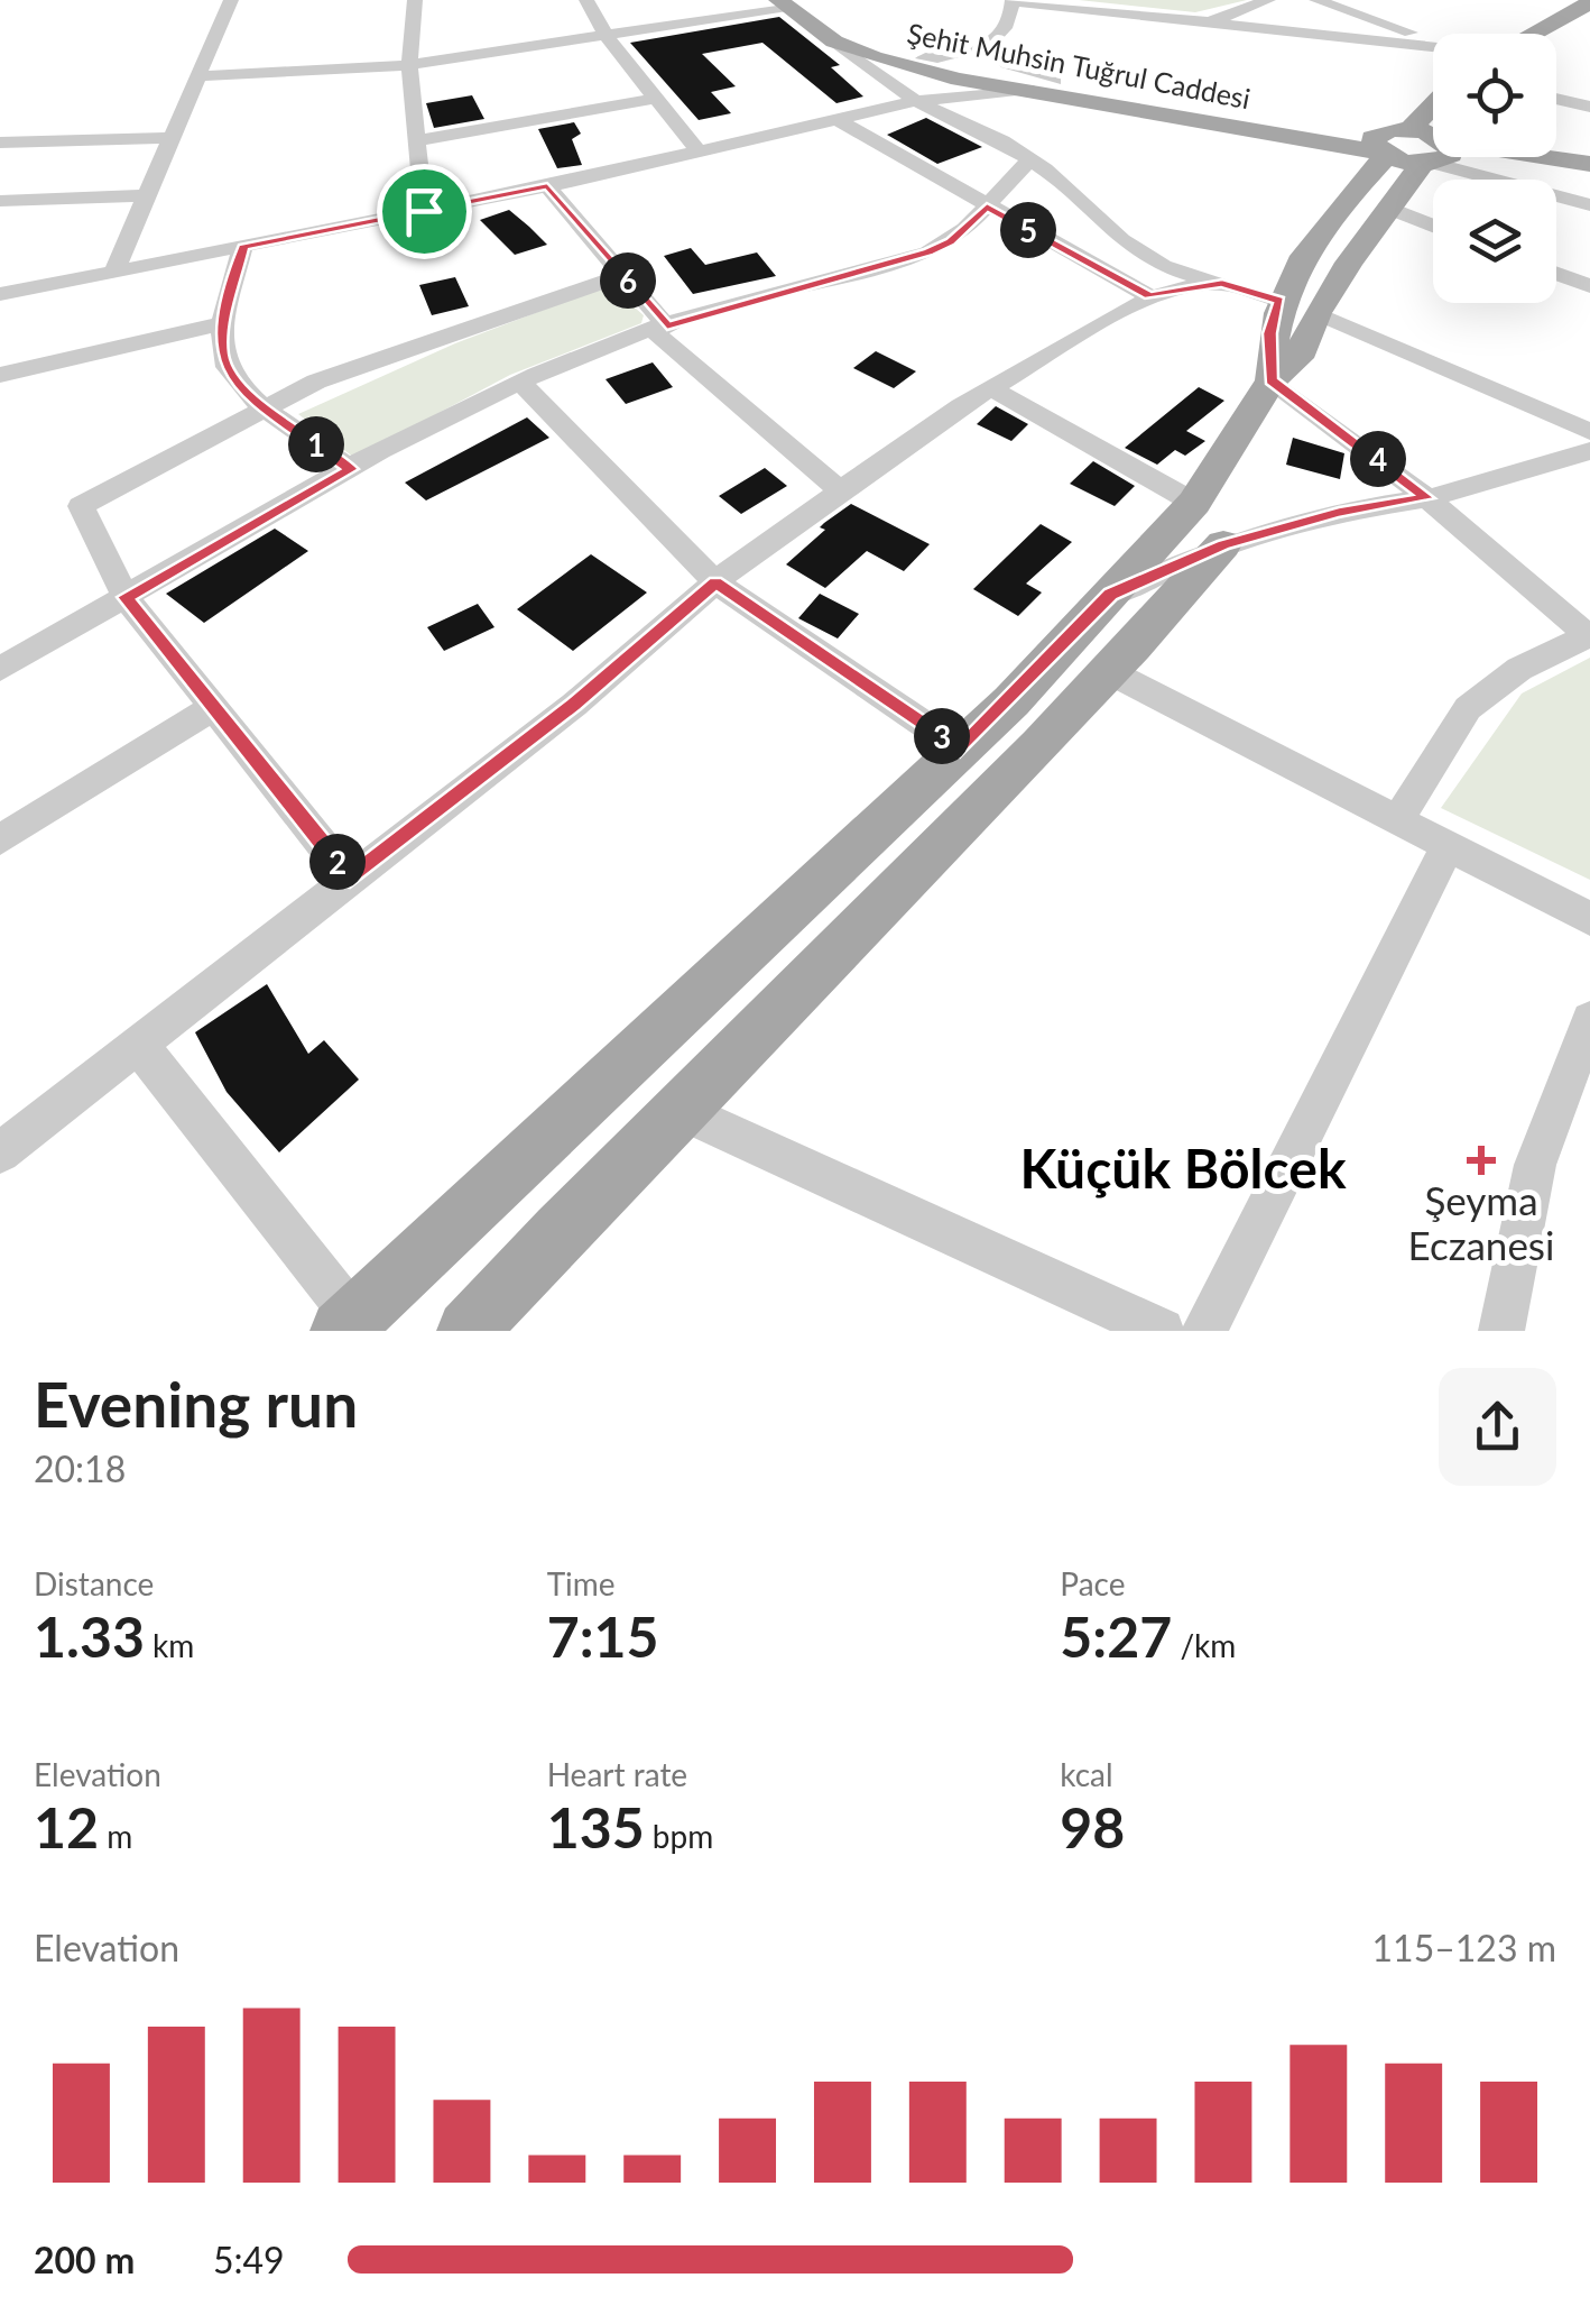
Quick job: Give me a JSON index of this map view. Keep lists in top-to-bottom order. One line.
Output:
{"streets":{"main road":["Şehit Muhsin Tuğrul Caddesi"]},"districts":["Küçük Bölcek"],"places":{"health":["Şeyma Eczanesi"]},"page":{"pins":["5","6","1","4","3","2"],"heading":["Evening run","20:18"],"stats":[["Distance","1.33 km"],["Time","7:15"],["Pace","5:27 /km"],["Elevation","12 m"],["Heart rate","135 bpm"],["kcal","98"]],"chart":["Elevation","115–123 m"],"list":[{"name":"200 m","note":"5:49"}]}}
